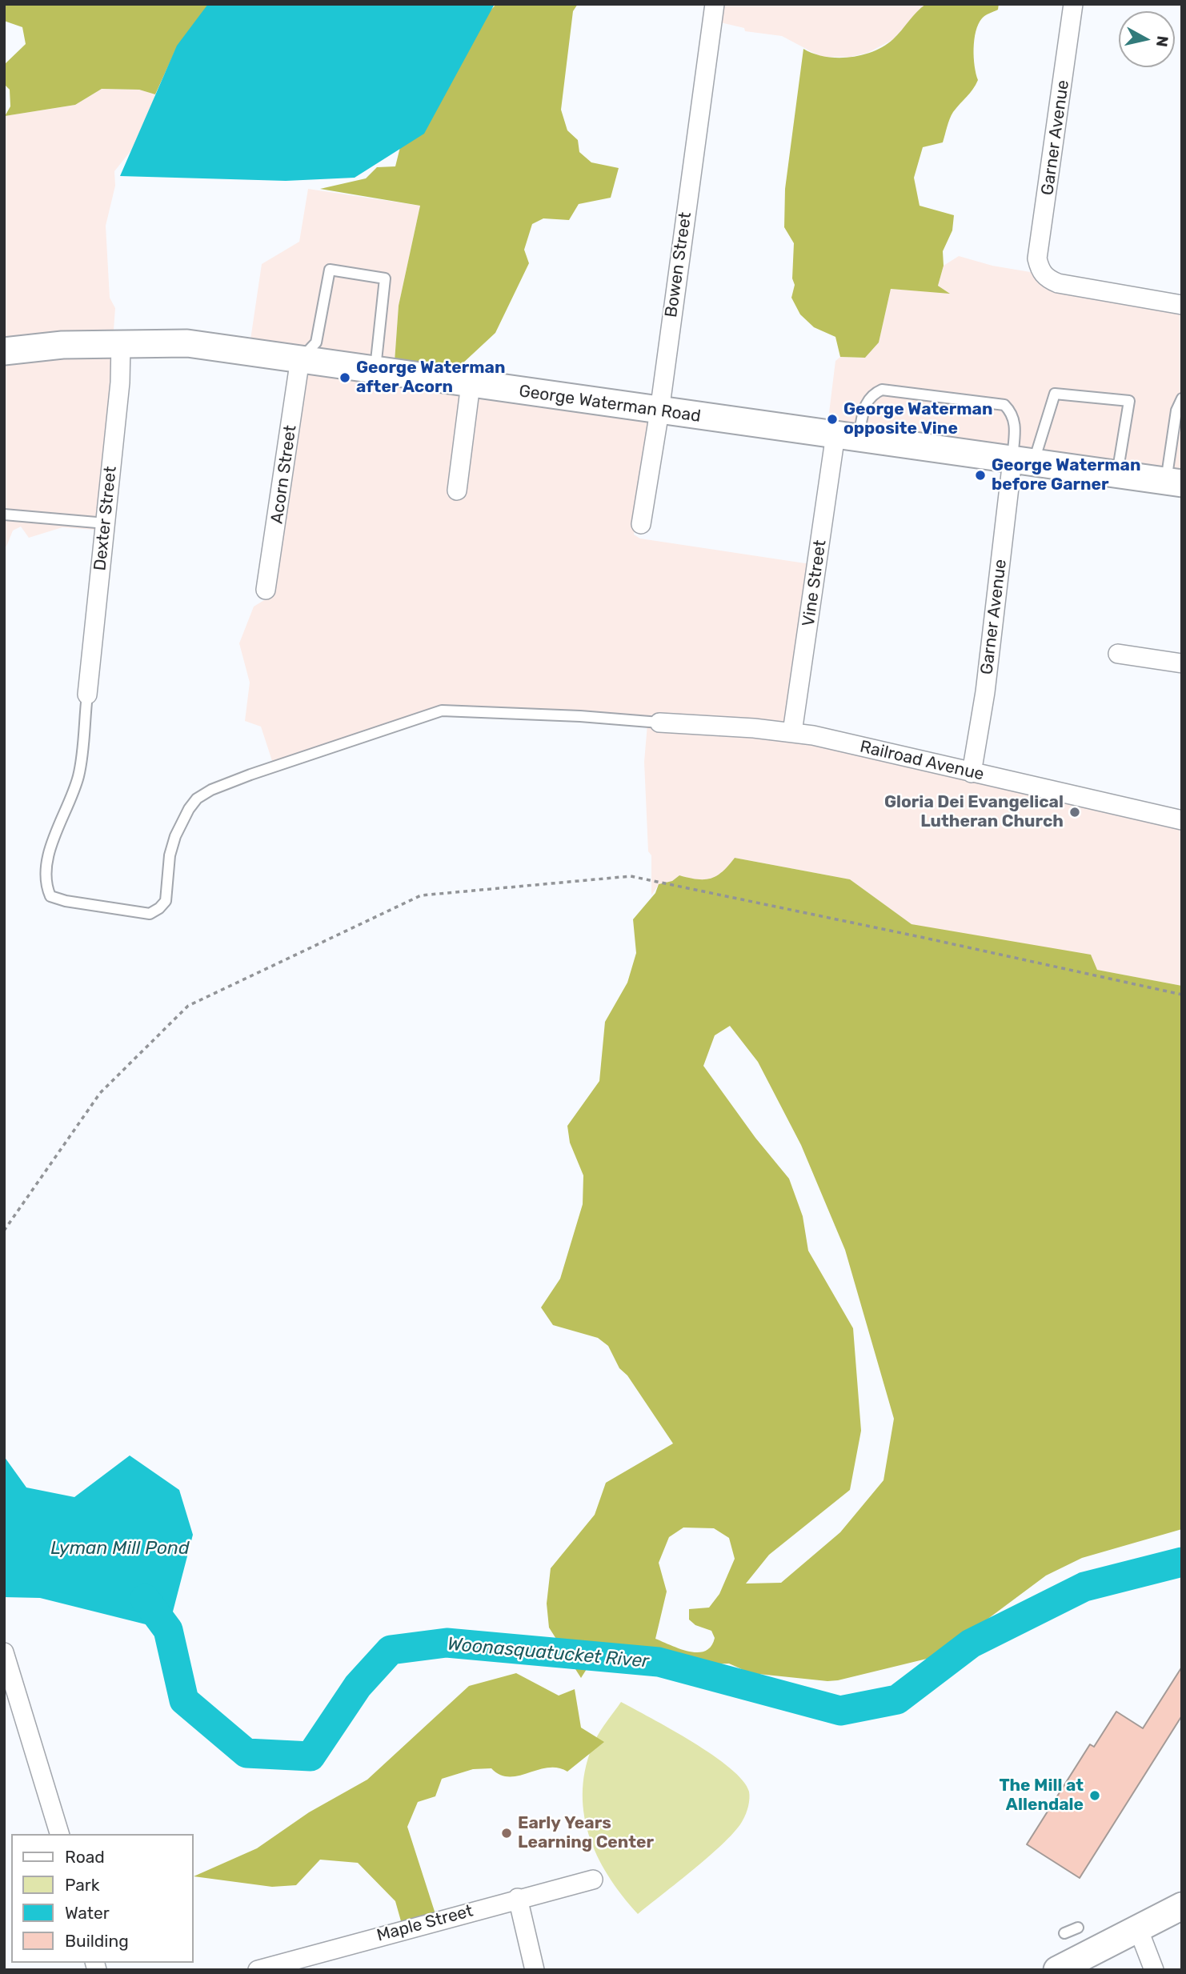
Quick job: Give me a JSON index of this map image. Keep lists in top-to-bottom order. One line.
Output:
{"streets":{"main road":["George Waterman Road"],"street":["Garner Avenue","Bowen Street","Acorn Street","Dexter Street","Vine Street","Railroad Avenue","Maple Street"]},"crossings":[["Garner Avenue","George Waterman Road"],["Garner Avenue","Railroad Avenue"],["Bowen Street","George Waterman Road"],["George Waterman Road","Acorn Street"],["George Waterman Road","Dexter Street"],["George Waterman Road","Vine Street"],["Vine Street","Railroad Avenue"]],"water":["Lyman Mill Pond","Woonasquatucket River"],"places":["George Waterman after Acorn","George Waterman opposite Vine","George Waterman before Garner","Gloria Dei Evangelical Lutheran Church","The Mill at Allendale","Early Years Learning Center"],"legend":["Road","Park","Water","Building"],"north":"right"}
